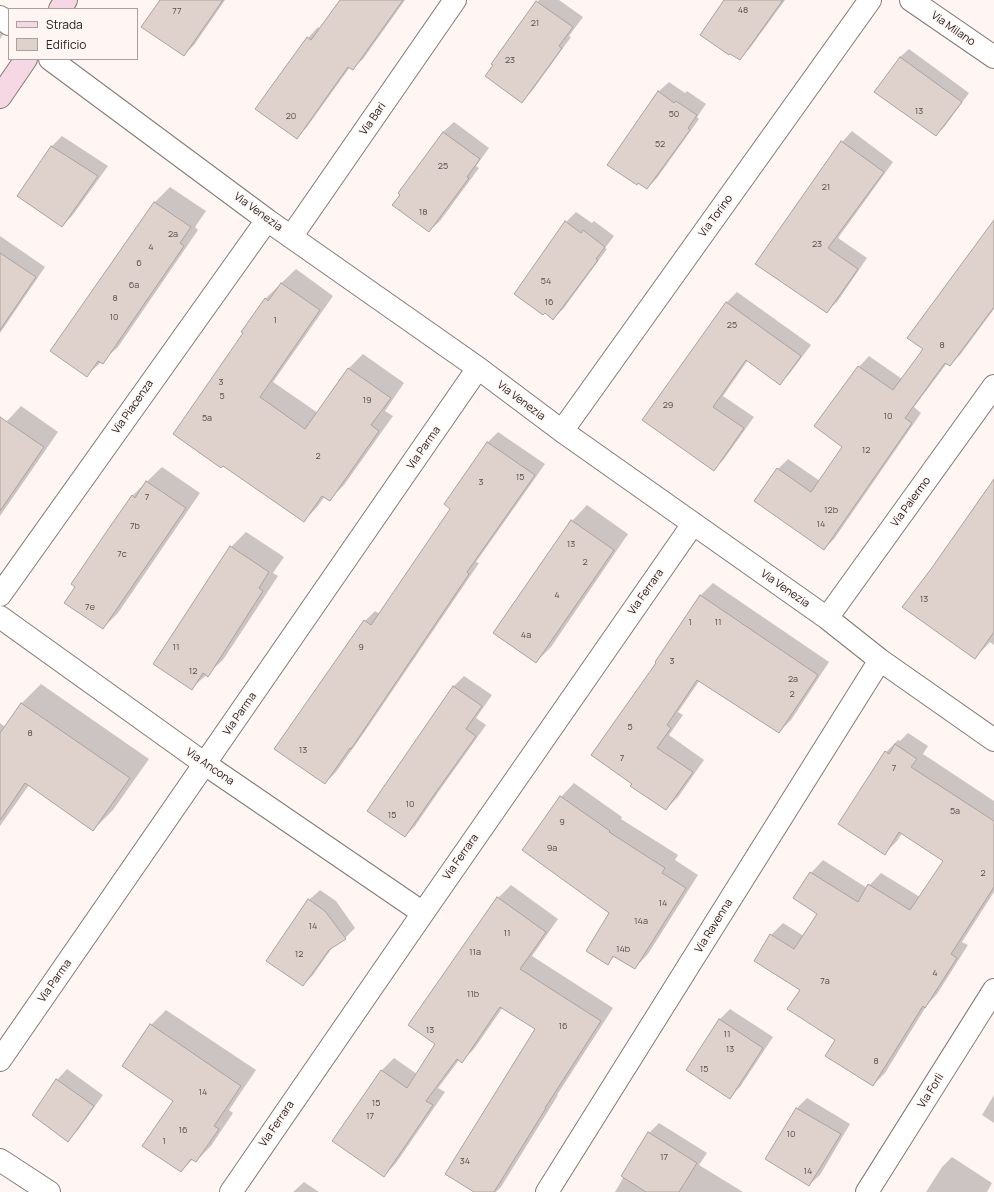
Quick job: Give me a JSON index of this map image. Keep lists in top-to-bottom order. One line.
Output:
{"streets":{"street":["Via Milano","Via Bari","Via Venezia","Via Torino","Via Piacenza","Via Parma","Via Palermo","Via Ferrara","Via Ancona","Via Ravenna","Via Forlì"]},"crossings":[["Via Bari","Via Venezia"],["Via Venezia","Via Torino"],["Via Venezia","Via Piacenza"],["Via Venezia","Via Parma"],["Via Venezia","Via Palermo"],["Via Venezia","Via Ferrara"],["Via Venezia","Via Ravenna"],["Via Parma","Via Ancona"],["Via Ferrara","Via Ancona"]],"house_numbers":["48","77","21","23","13","50","20","52","25","21","18","2a","23","4","6","54","6a","8","16","10","1","25","8","3","5","19","29","10","5a","12","2","15","3","7","12b","14","7b","13","7c","2","4","13","7e","1","11","4a","11","9","3","12","2a","2","5","8","13","7","7","10","5a","15","9","9a","2","14","14a","14","11","14b","11a","12","4","7a","11b","16","13","11","13","8","15","14","15","17","16","10","1","17","34","14"],"legend":["Strada","Edificio"]}
